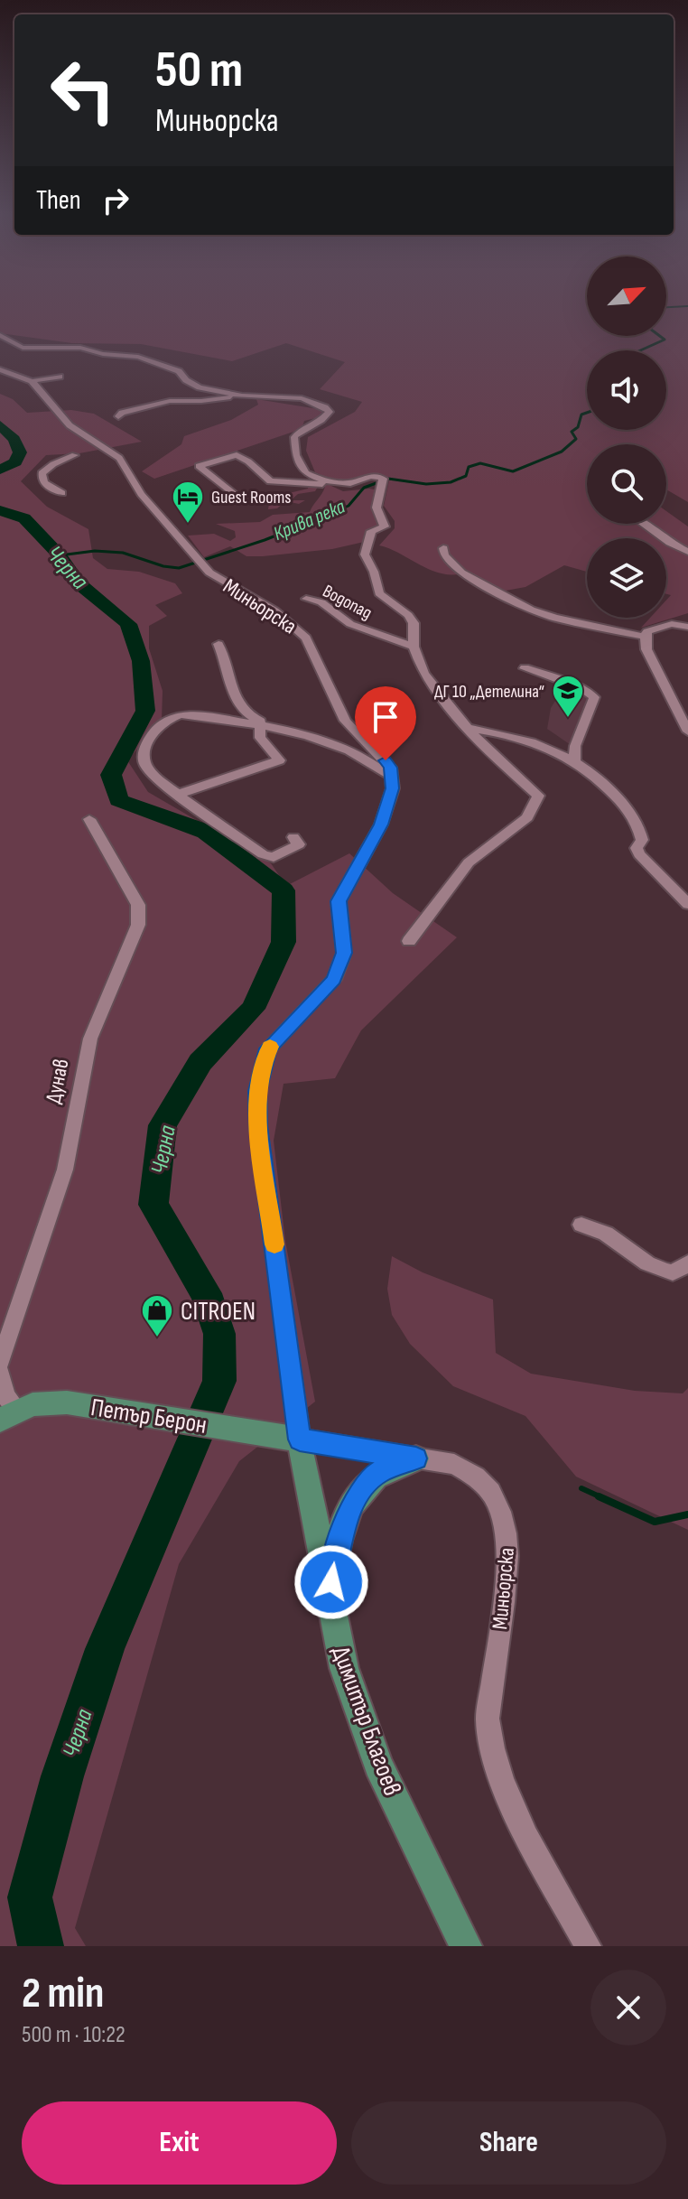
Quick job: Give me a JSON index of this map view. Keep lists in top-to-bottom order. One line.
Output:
{"streets":{"main road":["Петър Берон","Димитър Благоев"],"street":["Водопад","Миньорска","Дунав"]},"crossings":[["Миньорска","Петър Берон"],["Миньорска","Димитър Благоев"],["Петър Берон","Димитър Благоев"]],"water":["Крива река","Черна"],"places":{"hotel":["Guest Rooms"],"school or university":["ДГ 10 „Детелина“"],"shop":["CITROEN"]},"north":"top right","page":{"turn":["50 m","Миньорска"],"then":"Then","heading":["2 min","500 m · 10:22"],"buttons":["Exit","Share"]}}
